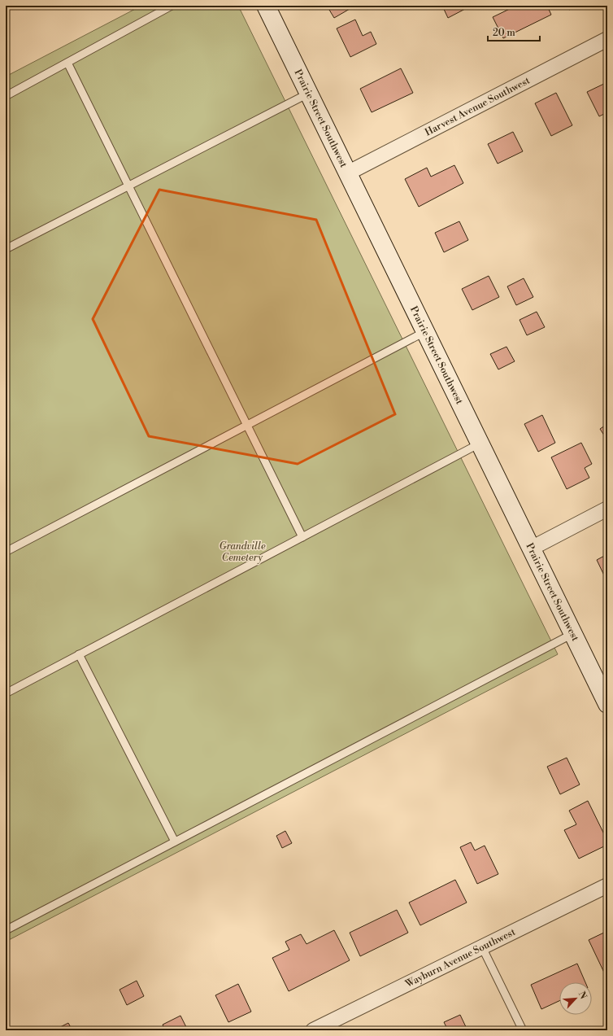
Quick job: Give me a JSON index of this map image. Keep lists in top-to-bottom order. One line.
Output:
{"streets":{"street":["Harvest Avenue Southwest","Prairie Street Southwest","Wayburn Avenue Southwest"]},"crossings":[["Harvest Avenue Southwest","Prairie Street Southwest"]],"parks":["Grandville Cemetery"],"scale_bar":"20 m","north":"top right"}
